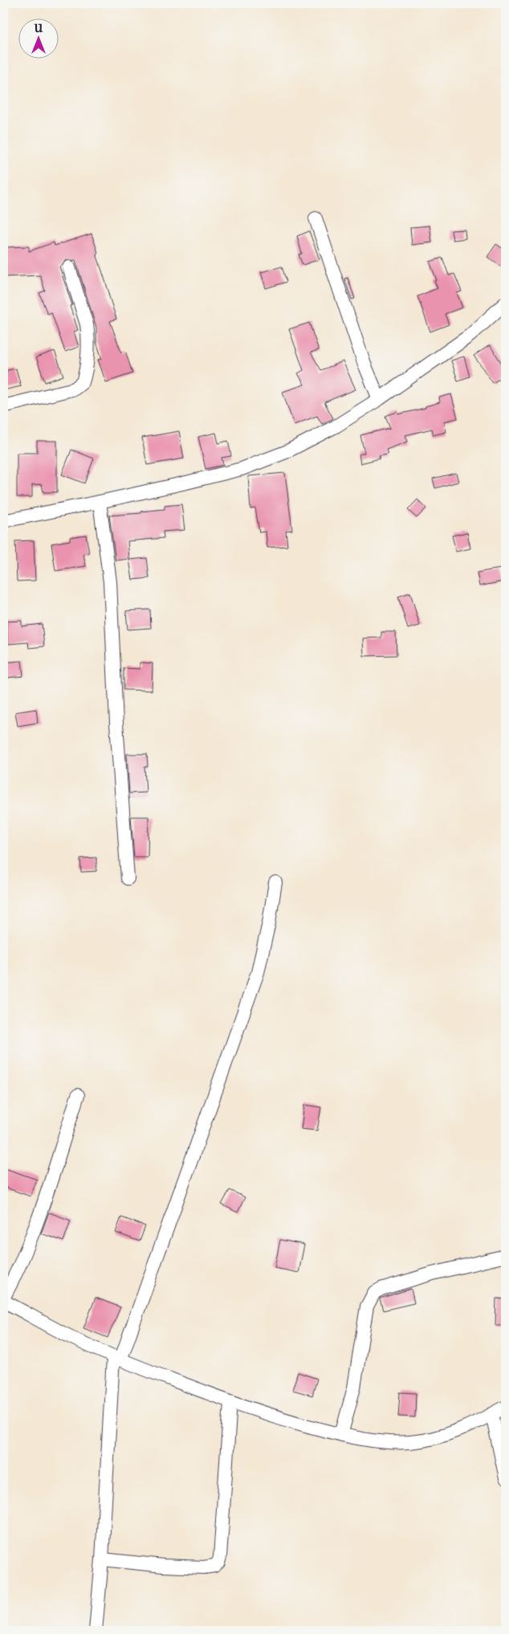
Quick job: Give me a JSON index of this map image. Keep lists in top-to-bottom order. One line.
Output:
{"north":"top"}
